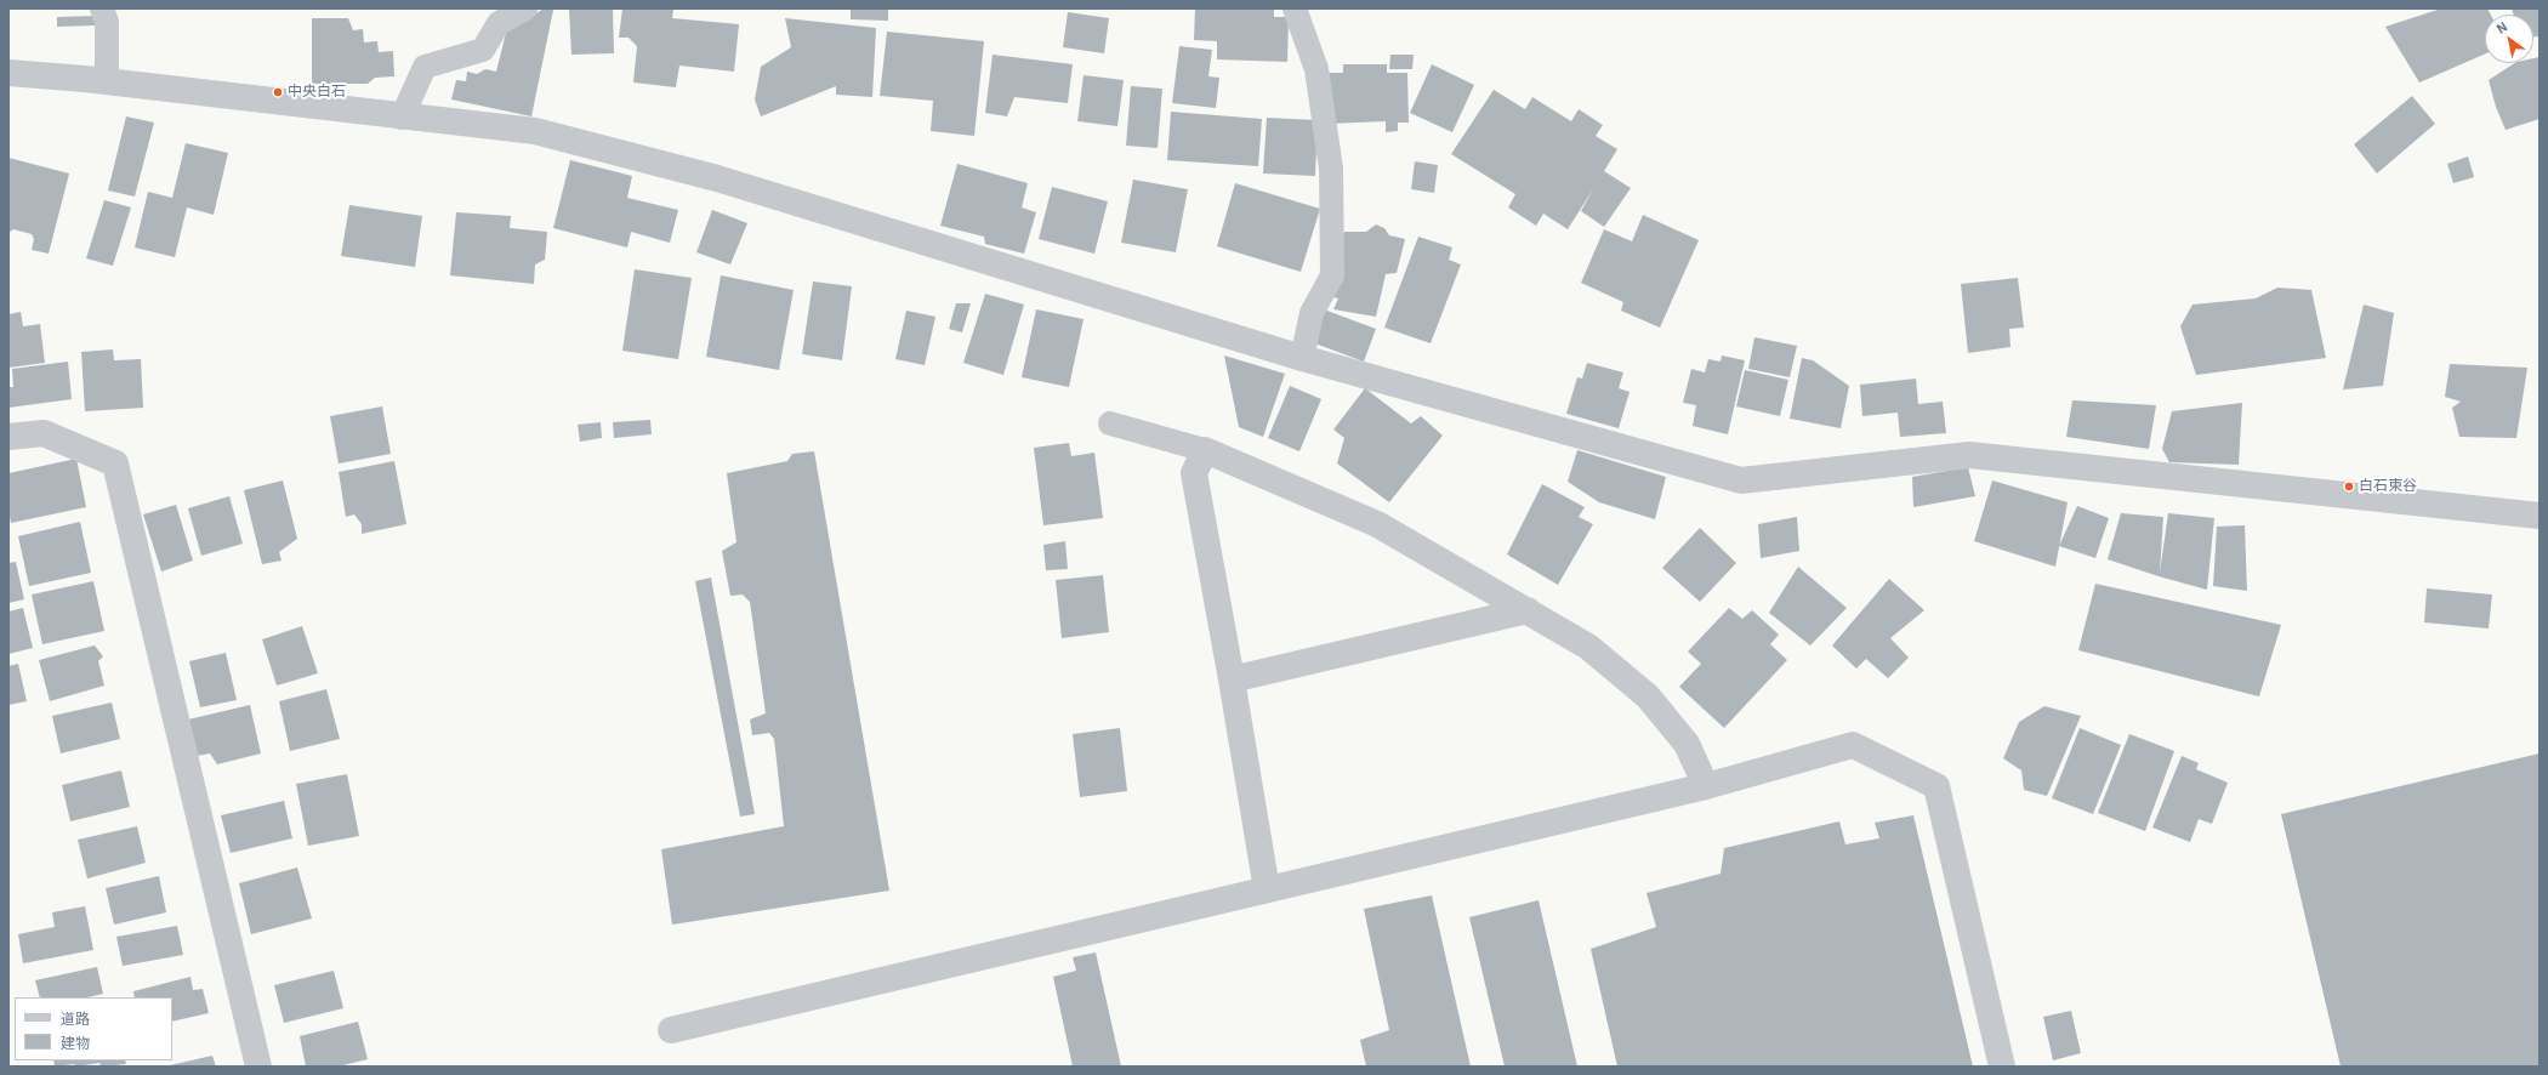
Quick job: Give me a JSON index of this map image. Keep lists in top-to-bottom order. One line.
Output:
{"places":["中央白石","白石東谷"],"legend":["道路","建物"],"north":"top left"}
